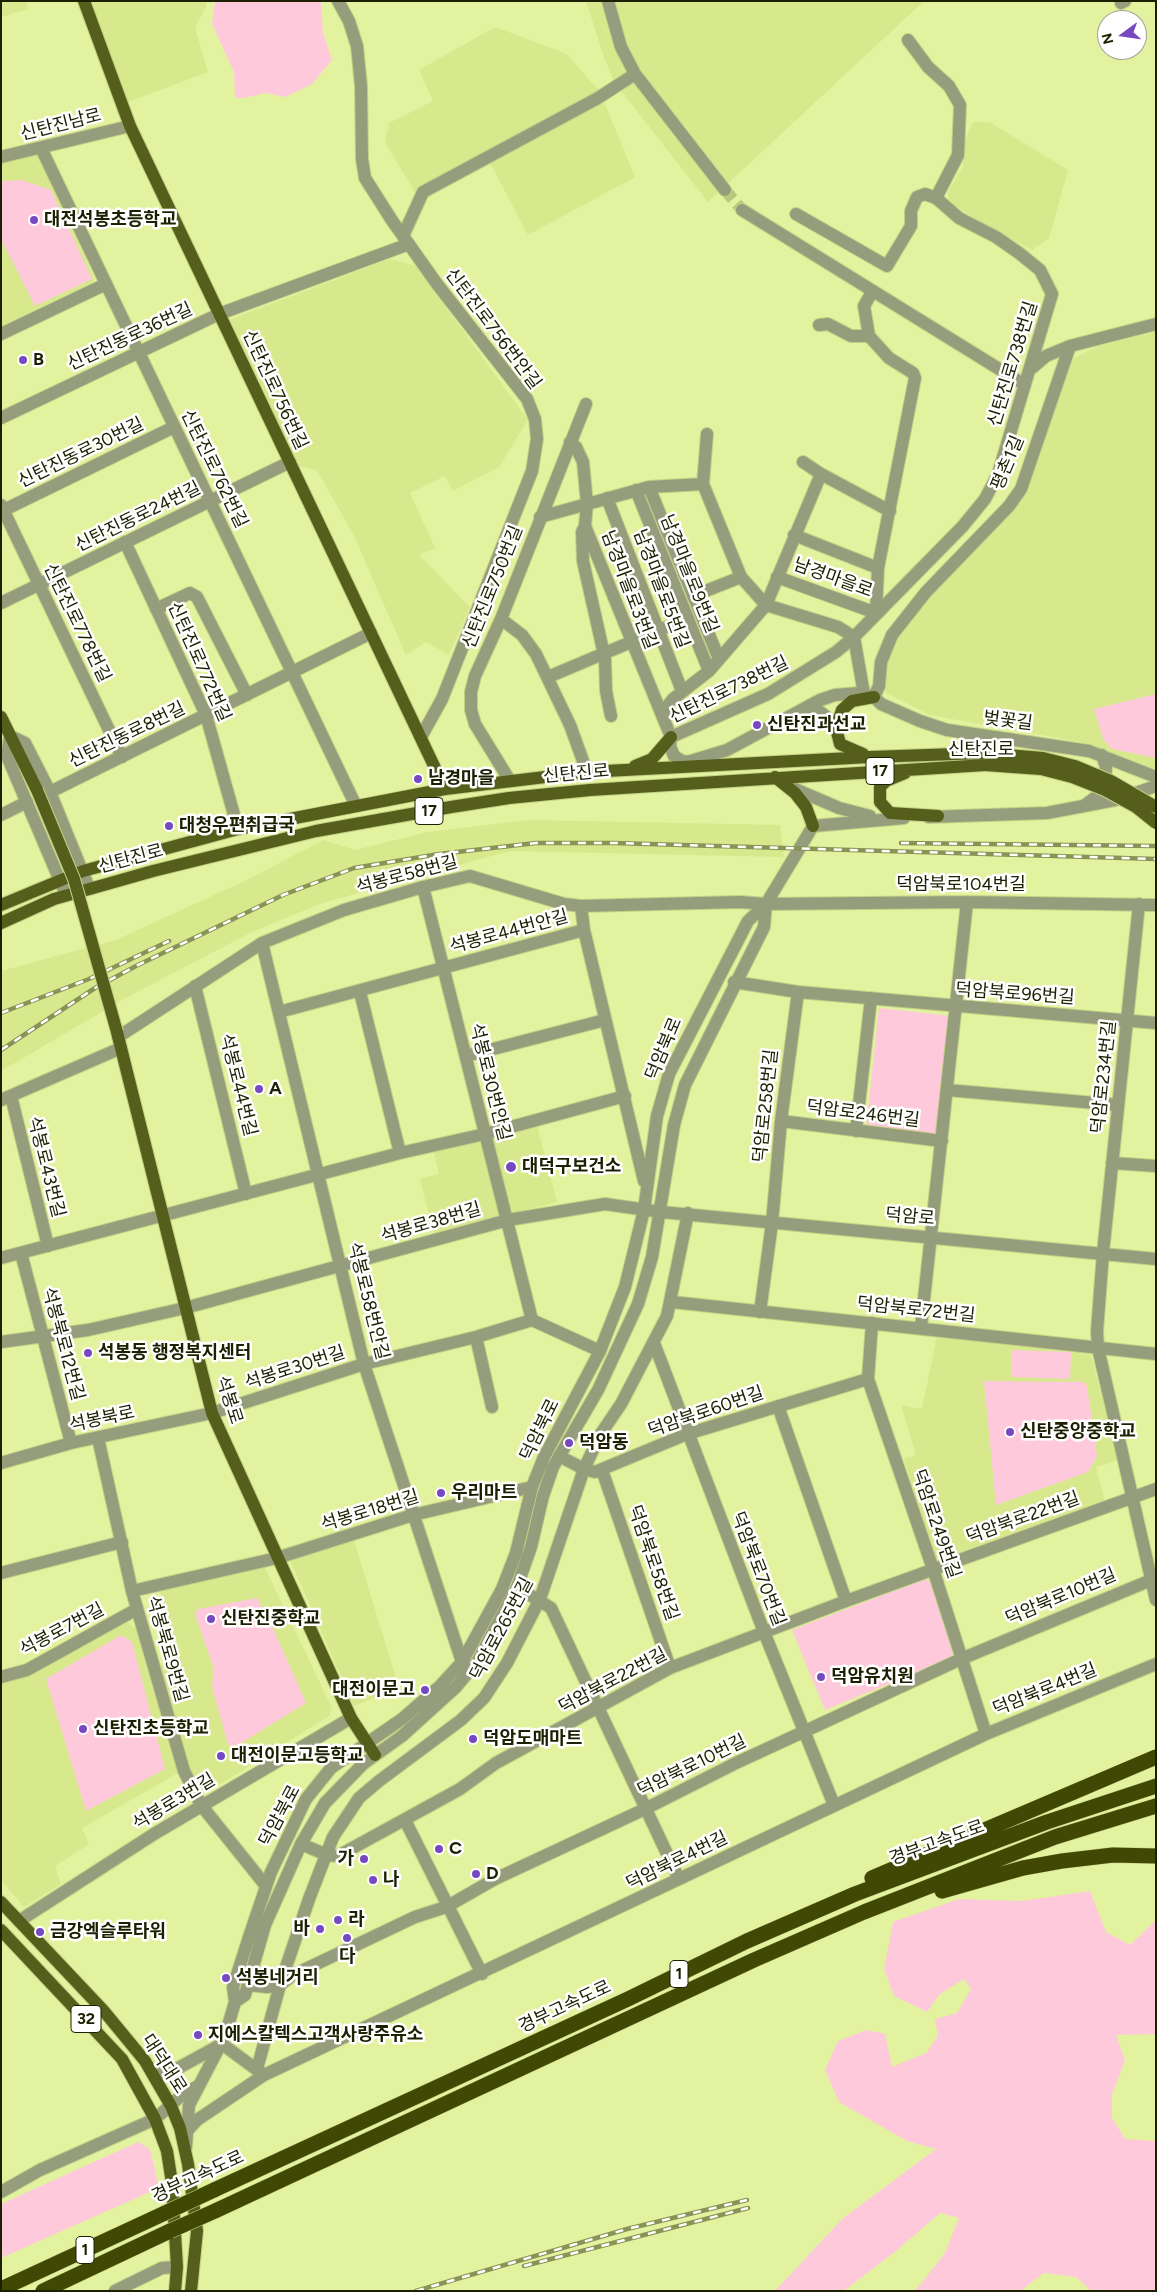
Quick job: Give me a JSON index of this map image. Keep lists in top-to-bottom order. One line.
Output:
{"streets":{"highway":["경부고속도로","1"],"main road":["신탄진로756번길","신탄진로","17","석봉로","32","대덕대로"],"street":["신탄진남로","신탄진로756번안길","신탄진동로36번길","신탄진로738번길","신탄진동로30번길","평촌1길","신탄진로762번길","신탄진동로24번길","남경마을로9번길","남경마을로","신탄진로750번길","남경마을로5번길","남경마을로3번길","신탄진로778번길","신탄진로772번길","벚꽃길","신탄진동로8번길","석봉로58번길","덕암북로104번길","석봉로44번안길","덕암북로96번길","덕암북로","덕암로234번길","석봉로30번안길","석봉로44번길","덕암로258번길","덕암로246번길","석봉로43번길","덕암로","석봉로38번길","석봉로58번안길","덕암북로72번길","석봉북로12번길","석봉로30번길","덕암북로60번길","석봉북로","석봉로18번길","덕암북로22번길","덕암로249번길","덕암북로58번길","덕암북로70번길","덕암북로10번길","덕암로265번길","석봉로7번길","석봉북로9번길","덕암북로4번길","석봉로3번길"]},"crossings":[["신탄진남로","신탄진로756번길"],["신탄진남로","신탄진로762번길"],["신탄진로756번안길","신탄진동로36번길"],["신탄진로756번안길","신탄진로756번길"],["신탄진동로36번길","신탄진로756번길"],["신탄진동로36번길","신탄진로762번길"],["신탄진로738번길","남경마을로"],["신탄진로756번길","신탄진동로24번길"],["신탄진로756번길","신탄진동로8번길"],["신탄진로756번길","신탄진로"],["신탄진동로30번길","신탄진로762번길"],["신탄진동로30번길","신탄진로778번길"],["평촌1길","벚꽃길"],["신탄진로762번길","신탄진동로24번길"],["신탄진로762번길","신탄진동로8번길"],["신탄진로762번길","신탄진로"],["신탄진동로24번길","신탄진로778번길"],["신탄진동로24번길","신탄진로772번길"],["남경마을로9번길","남경마을로"],["남경마을로","남경마을로5번길"],["남경마을로","남경마을로3번길"],["신탄진로750번길","남경마을로3번길"],["신탄진로750번길","신탄진로"],["신탄진로778번길","신탄진동로8번길"],["신탄진로772번길","신탄진동로8번길"],["신탄진로772번길","신탄진로"],["석봉로58번길","덕암북로104번길"],["석봉로58번길","석봉로44번안길"],["석봉로58번길","덕암북로"],["석봉로58번길","석봉로30번안길"],["석봉로58번길","석봉로44번길"],["석봉로58번길","석봉로43번길"],["석봉로58번길","석봉로58번안길"],["석봉로58번길","석봉로"],["덕암북로104번길","덕암북로"],["덕암북로104번길","덕암로234번길"],["덕암북로104번길","덕암로246번길"],["석봉로44번안길","석봉로30번안길"],["덕암북로96번길","덕암북로"],["덕암북로96번길","덕암로234번길"],["덕암북로96번길","덕암로258번길"],["덕암북로96번길","덕암로246번길"],["덕암북로","덕암로"],["덕암북로","석봉로38번길"],["덕암북로","석봉로58번안길"],["덕암북로","석봉로"],["덕암북로","덕암북로60번길"],["덕암북로","석봉로18번길"],["덕암북로","석봉북로9번길"],["덕암북로","대덕대로"],["덕암로234번길","덕암로"],["덕암로234번길","덕암북로72번길"],["덕암로234번길","덕암북로22번길"],["덕암로234번길","덕암북로10번길"],["석봉로30번안길","석봉로38번길"],["석봉로30번안길","석봉로30번길"],["덕암로258번길","덕암로246번길"],["덕암로258번길","덕암로"],["덕암로258번길","덕암북로72번길"],["덕암로246번길","덕암로"],["덕암로246번길","덕암북로72번길"],["석봉로43번길","석봉북로12번길"],["석봉로43번길","석봉로"],["덕암로","석봉로38번길"],["덕암로","덕암로265번길"],["석봉로38번길","석봉로58번안길"],["석봉로38번길","석봉북로12번길"],["석봉로38번길","석봉로"],["석봉로58번안길","석봉로30번길"],["석봉로58번안길","석봉로18번길"],["덕암북로72번길","덕암로249번길"],["덕암북로72번길","덕암로265번길"],["석봉북로12번길","석봉북로"],["석봉로30번길","석봉로"],["석봉로30번길","석봉북로"],["석봉로","석봉북로"],["석봉로","석봉로18번길"],["석봉로","석봉로3번길"],["덕암북로60번길","덕암로249번길"],["덕암북로60번길","덕암북로58번길"],["덕암북로60번길","덕암북로70번길"],["덕암북로60번길","덕암로265번길"],["석봉북로","석봉북로9번길"],["덕암북로22번길","덕암로249번길"],["덕암북로22번길","덕암북로58번길"],["덕암북로22번길","덕암북로70번길"],["덕암북로22번길","덕암로265번길"],["덕암로249번길","덕암북로10번길"],["덕암로249번길","덕암북로4번길"],["덕암북로70번길","덕암북로10번길"],["덕암북로70번길","덕암로265번길"],["덕암북로70번길","덕암북로4번길"],["덕암북로10번길","덕암로265번길"],["덕암로265번길","덕암북로4번길"],["석봉로7번길","석봉북로9번길"],["석봉북로9번길","석봉로3번길"],["석봉로3번길","대덕대로"]],"places":["대전석봉초등학교","B","신탄진과선교","남경마을","대청우편취급국","A","대덕구보건소","석봉동 행정복지센터","신탄중앙중학교","덕암동","우리마트","신탄진중학교","덕암유치원","대전이문고","신탄진초등학교","덕암도매마트","대전이문고등학교","C","가","D","나","라","바","금강엑슬루타워","다","석봉네거리","지에스칼텍스고객사랑주유소"],"north":"left"}
